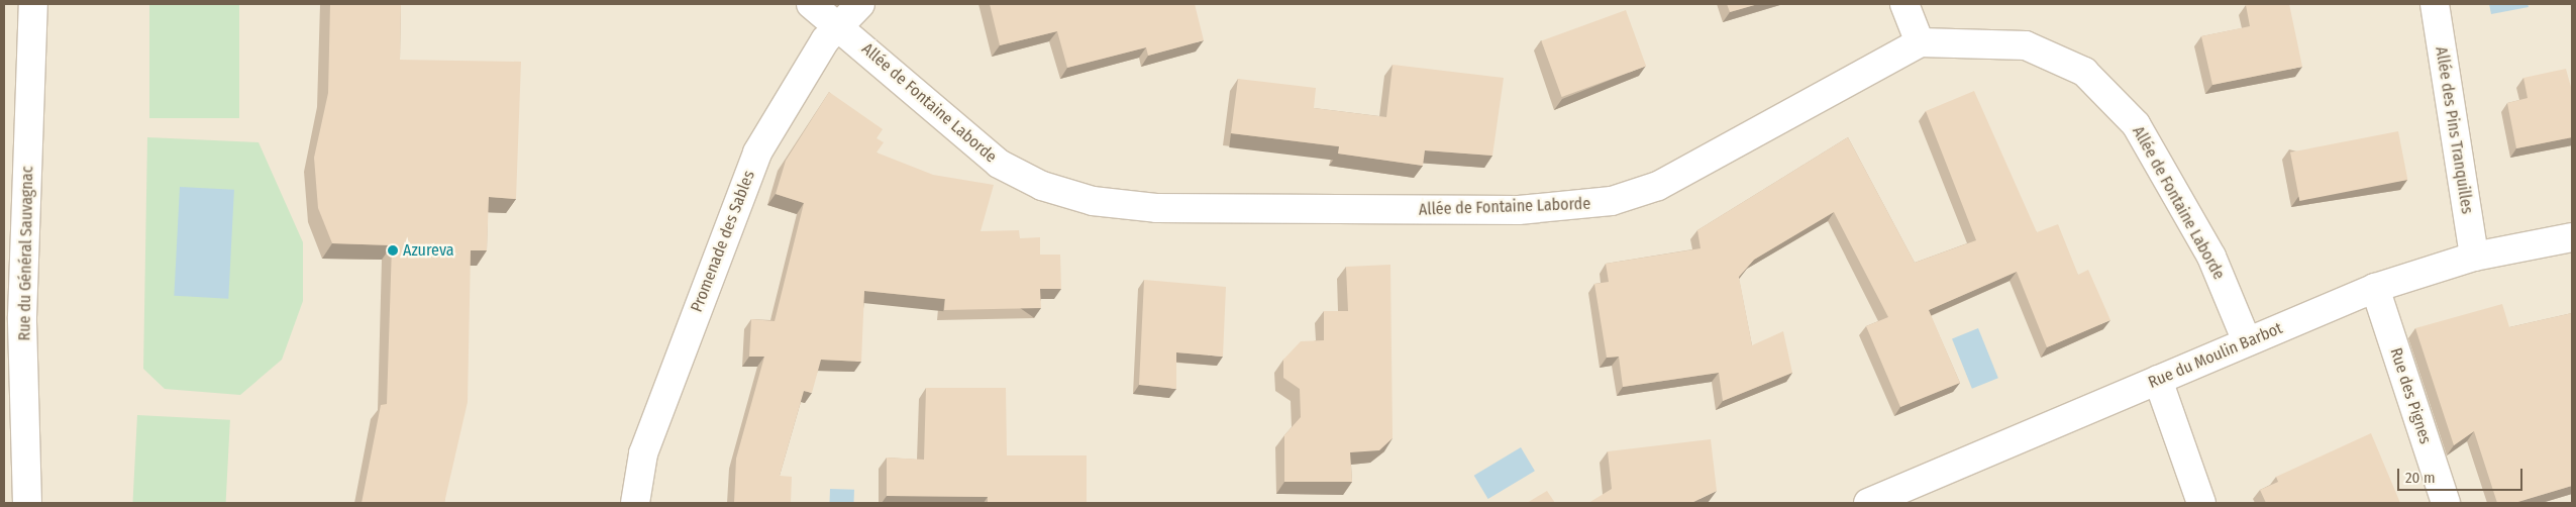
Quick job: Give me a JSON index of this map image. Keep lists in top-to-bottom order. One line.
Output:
{"streets":{"street":["Allée de Fontaine Laborde","Allée des Pins Tranquilles","Promenade des Sables","Rue du Général Sauvagnac","Rue du Moulin Barbot","Rue des Pignes"]},"crossings":[["Allée de Fontaine Laborde","Promenade des Sables"],["Allée de Fontaine Laborde","Rue du Moulin Barbot"],["Allée des Pins Tranquilles","Rue du Moulin Barbot"],["Rue du Moulin Barbot","Rue des Pignes"]],"places":["Azureva"],"scale_bar":"20 m"}
